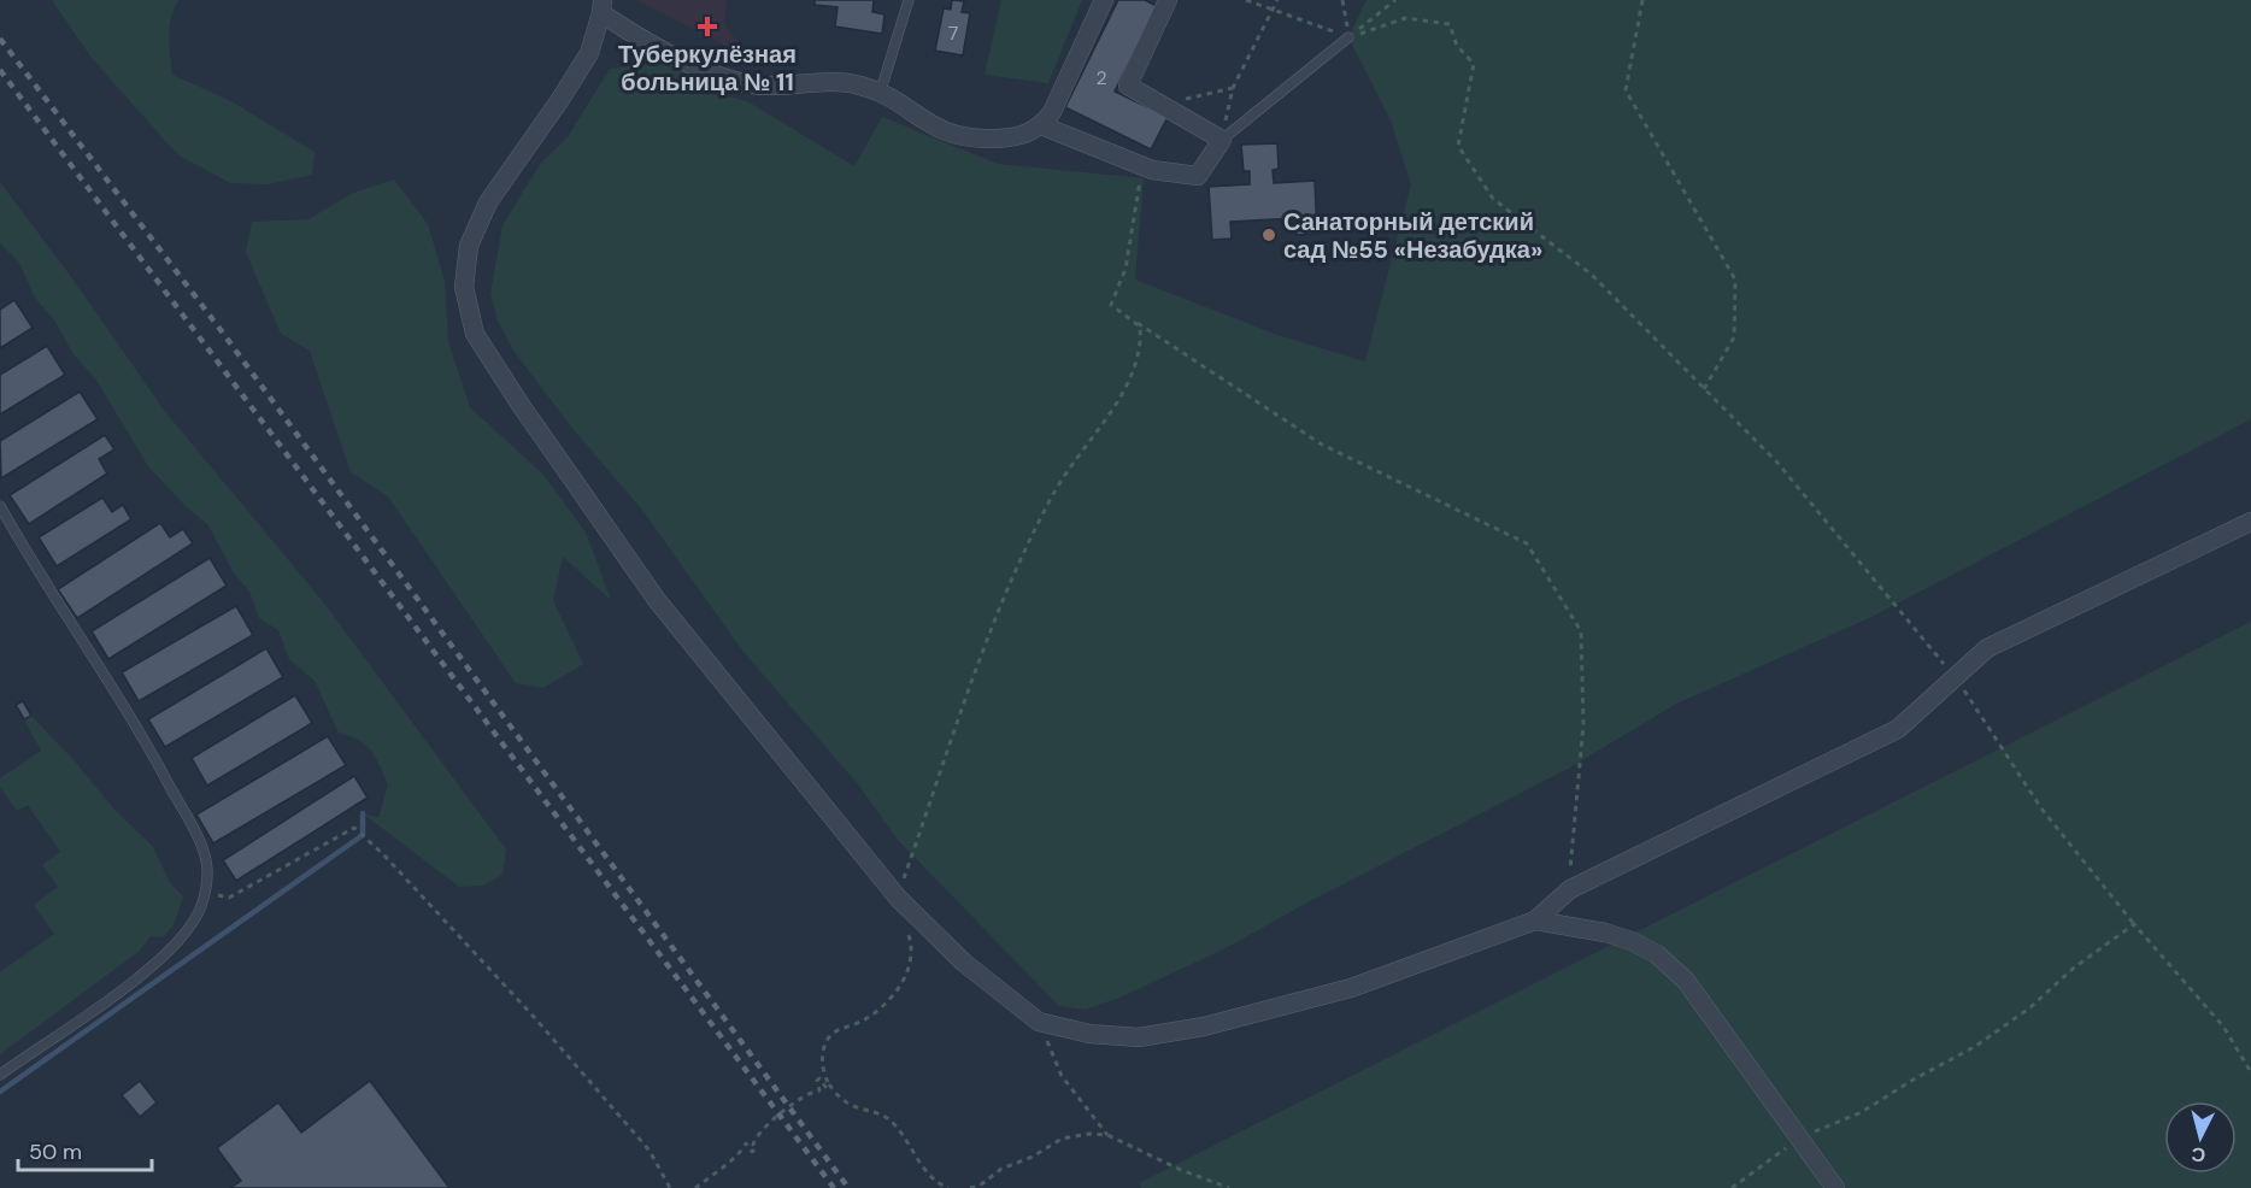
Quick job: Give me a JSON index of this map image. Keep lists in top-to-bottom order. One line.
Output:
{"places":{"health":["Туберкулёзная больница № 11"],"other":["Санаторный детский сад №55 «Незабудка»"]},"house_numbers":["7","2"],"scale_bar":"50 m","north":"bottom"}
